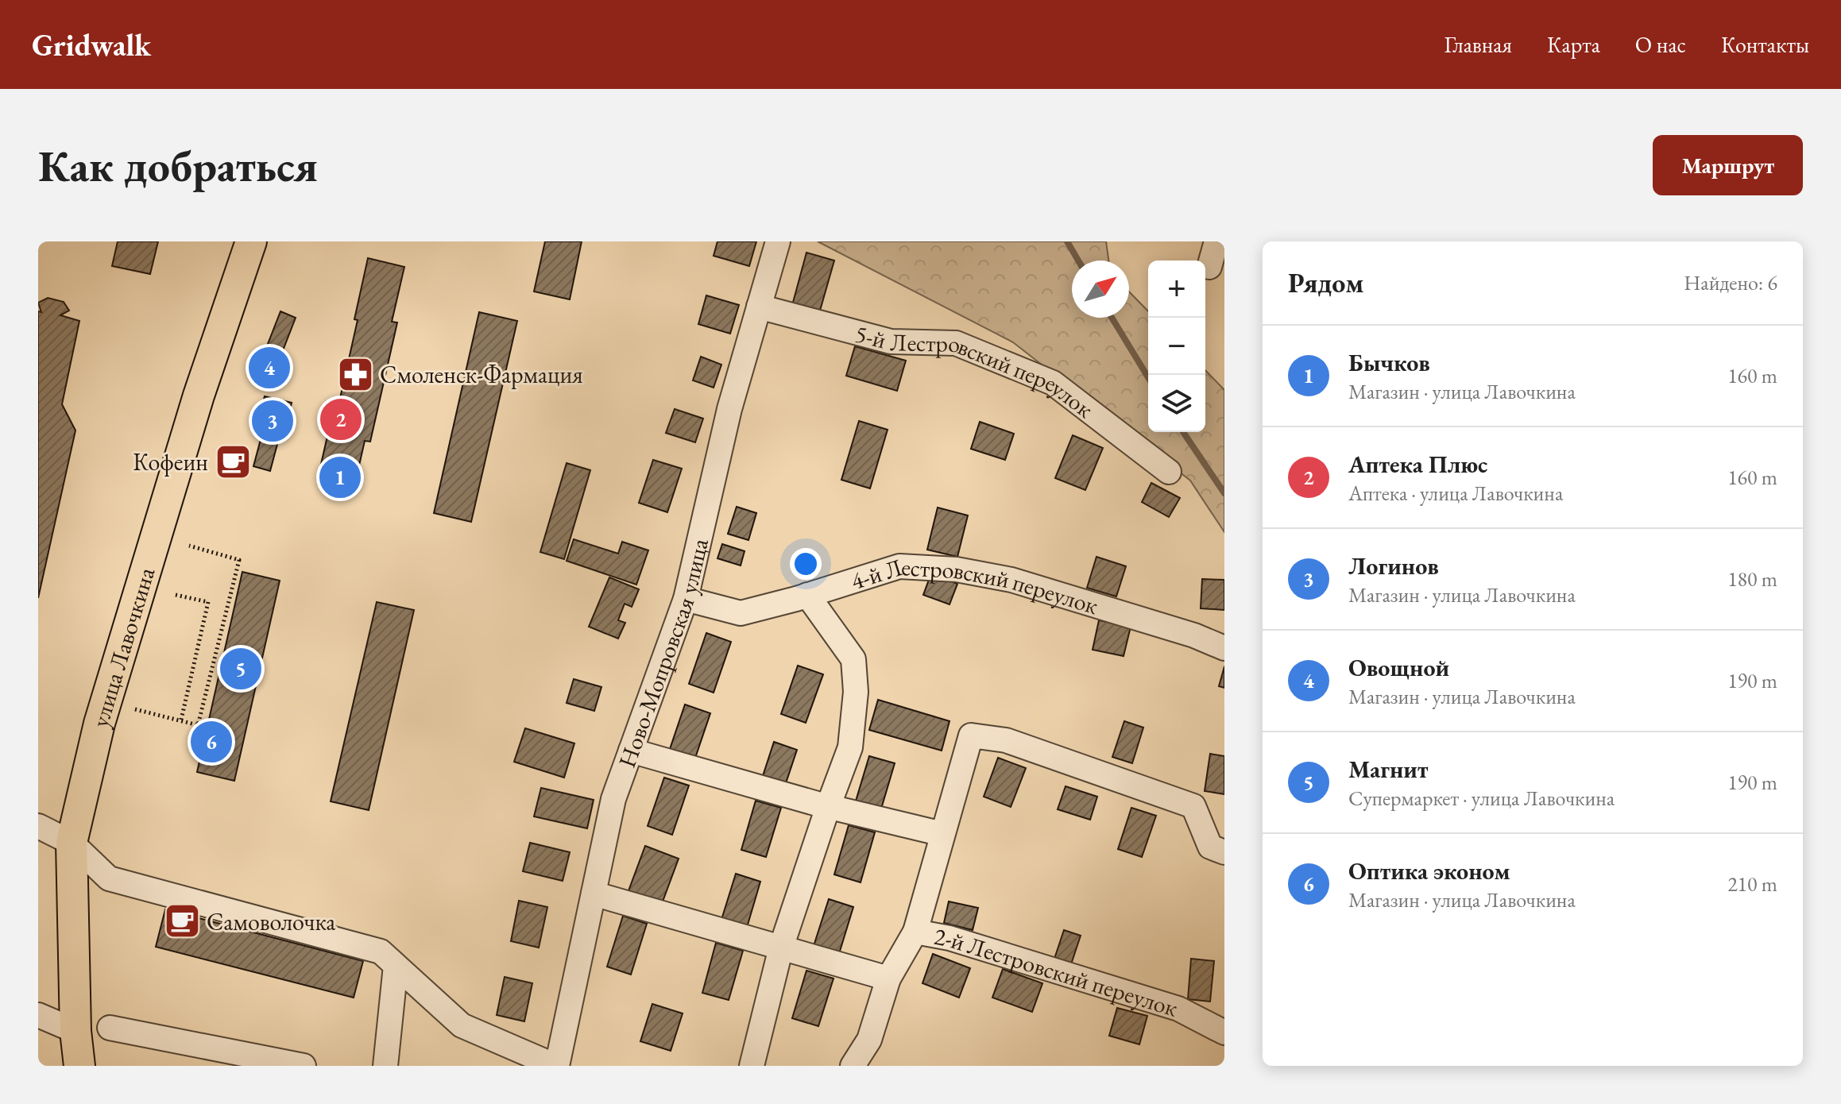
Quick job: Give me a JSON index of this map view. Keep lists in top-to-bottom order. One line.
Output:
{"streets":{"main road":["улица Лавочкина"],"street":["5-й Лестровский переулок","4-й Лестровский переулок","Ново-Мопровская улица","2-й Лестровский переулок"]},"crossings":[["5-й Лестровский переулок","Ново-Мопровская улица"],["4-й Лестровский переулок","Ново-Мопровская улица"]],"places":{"pharmacy":["Смоленск-Фармация"],"cafe":["Кофеин","Самоволочка"]},"north":"top right","page":{"header":"Gridwalk","nav":["Главная","Карта","О нас","Контакты"],"buttons":"Маршрут","title":"Как добраться","heading":["Рядом","Найдено: 6"],"map_buttons":["+","−"],"list":[{"mark":"1","name":"Бычков","note":"Магазин · улица Лавочкина","value":"160 m"},{"mark":"2","name":"Аптека Плюс","note":"Аптека · улица Лавочкина","value":"160 m"},{"mark":"3","name":"Логинов","note":"Магазин · улица Лавочкина","value":"180 m"},{"mark":"4","name":"Овощной","note":"Магазин · улица Лавочкина","value":"190 m"},{"mark":"5","name":"Магнит","note":"Супермаркет · улица Лавочкина","value":"190 m"},{"mark":"6","name":"Оптика эконом","note":"Магазин · улица Лавочкина","value":"210 m"}],"pins":["4","2","3","1","5","6"]}}
